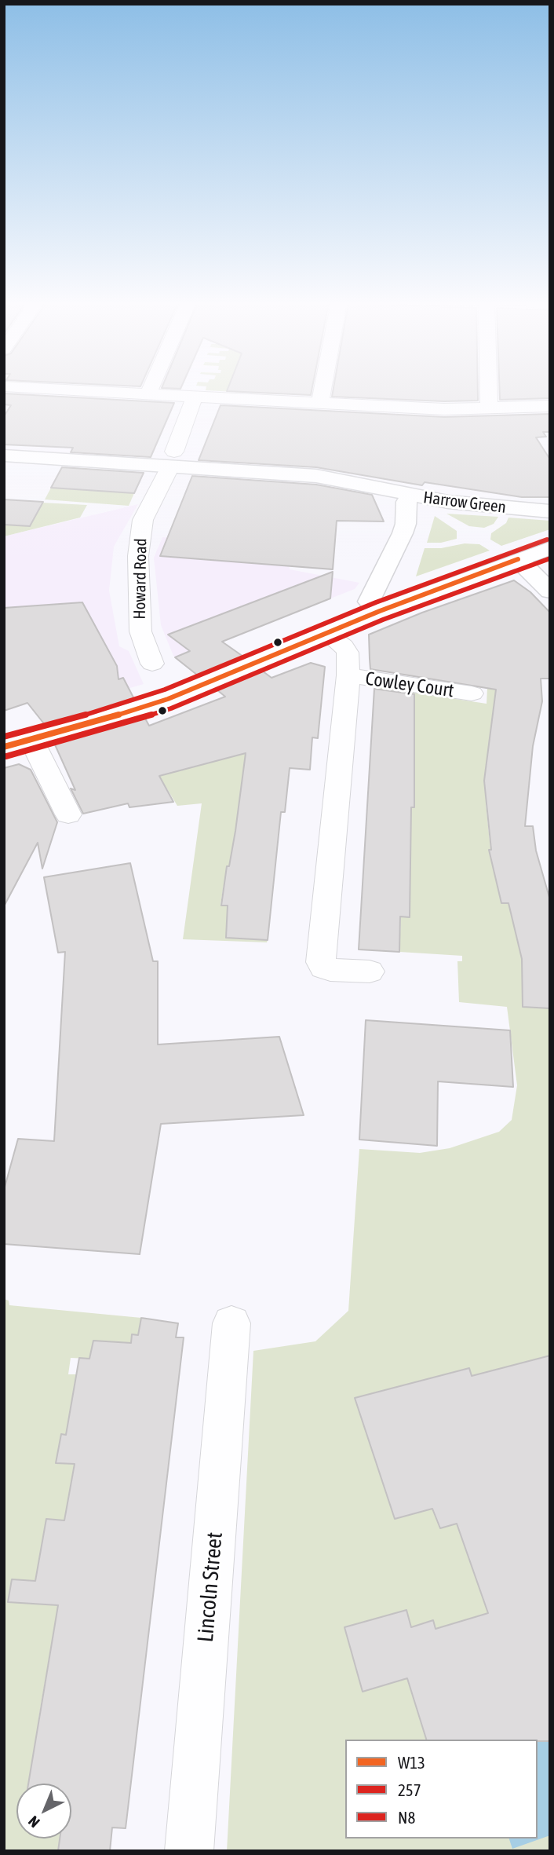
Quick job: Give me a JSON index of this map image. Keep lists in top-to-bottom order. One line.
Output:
{"streets":{"street":["Harrow Green","Howard Road","Cowley Court","Lincoln Street"]},"lines":["transit line N8","transit line 257","transit line W13"],"legend":["W13","257","N8"],"north":"bottom left"}
